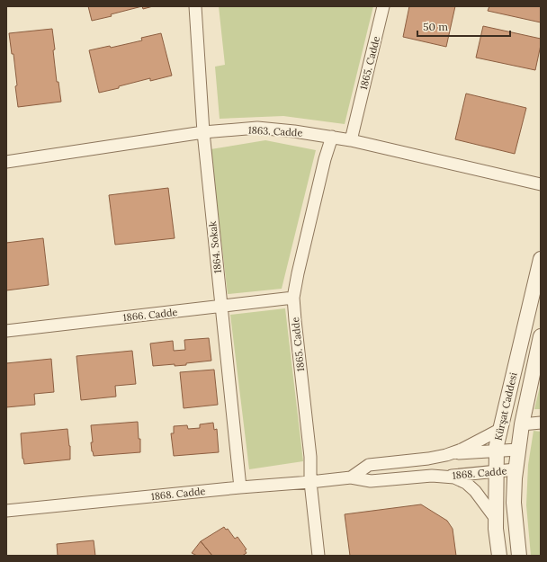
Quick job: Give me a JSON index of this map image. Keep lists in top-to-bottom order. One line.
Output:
{"streets":{"street":["1865. Cadde","1863. Cadde","1864. Sokak","1866. Cadde","Kürşat Caddesi","1868. Cadde"]},"crossings":[["1865. Cadde","1863. Cadde"],["1865. Cadde","1866. Cadde"],["1865. Cadde","1868. Cadde"],["1863. Cadde","1864. Sokak"],["1864. Sokak","1866. Cadde"],["1864. Sokak","1868. Cadde"],["Kürşat Caddesi","1868. Cadde"]],"scale_bar":"50 m"}
